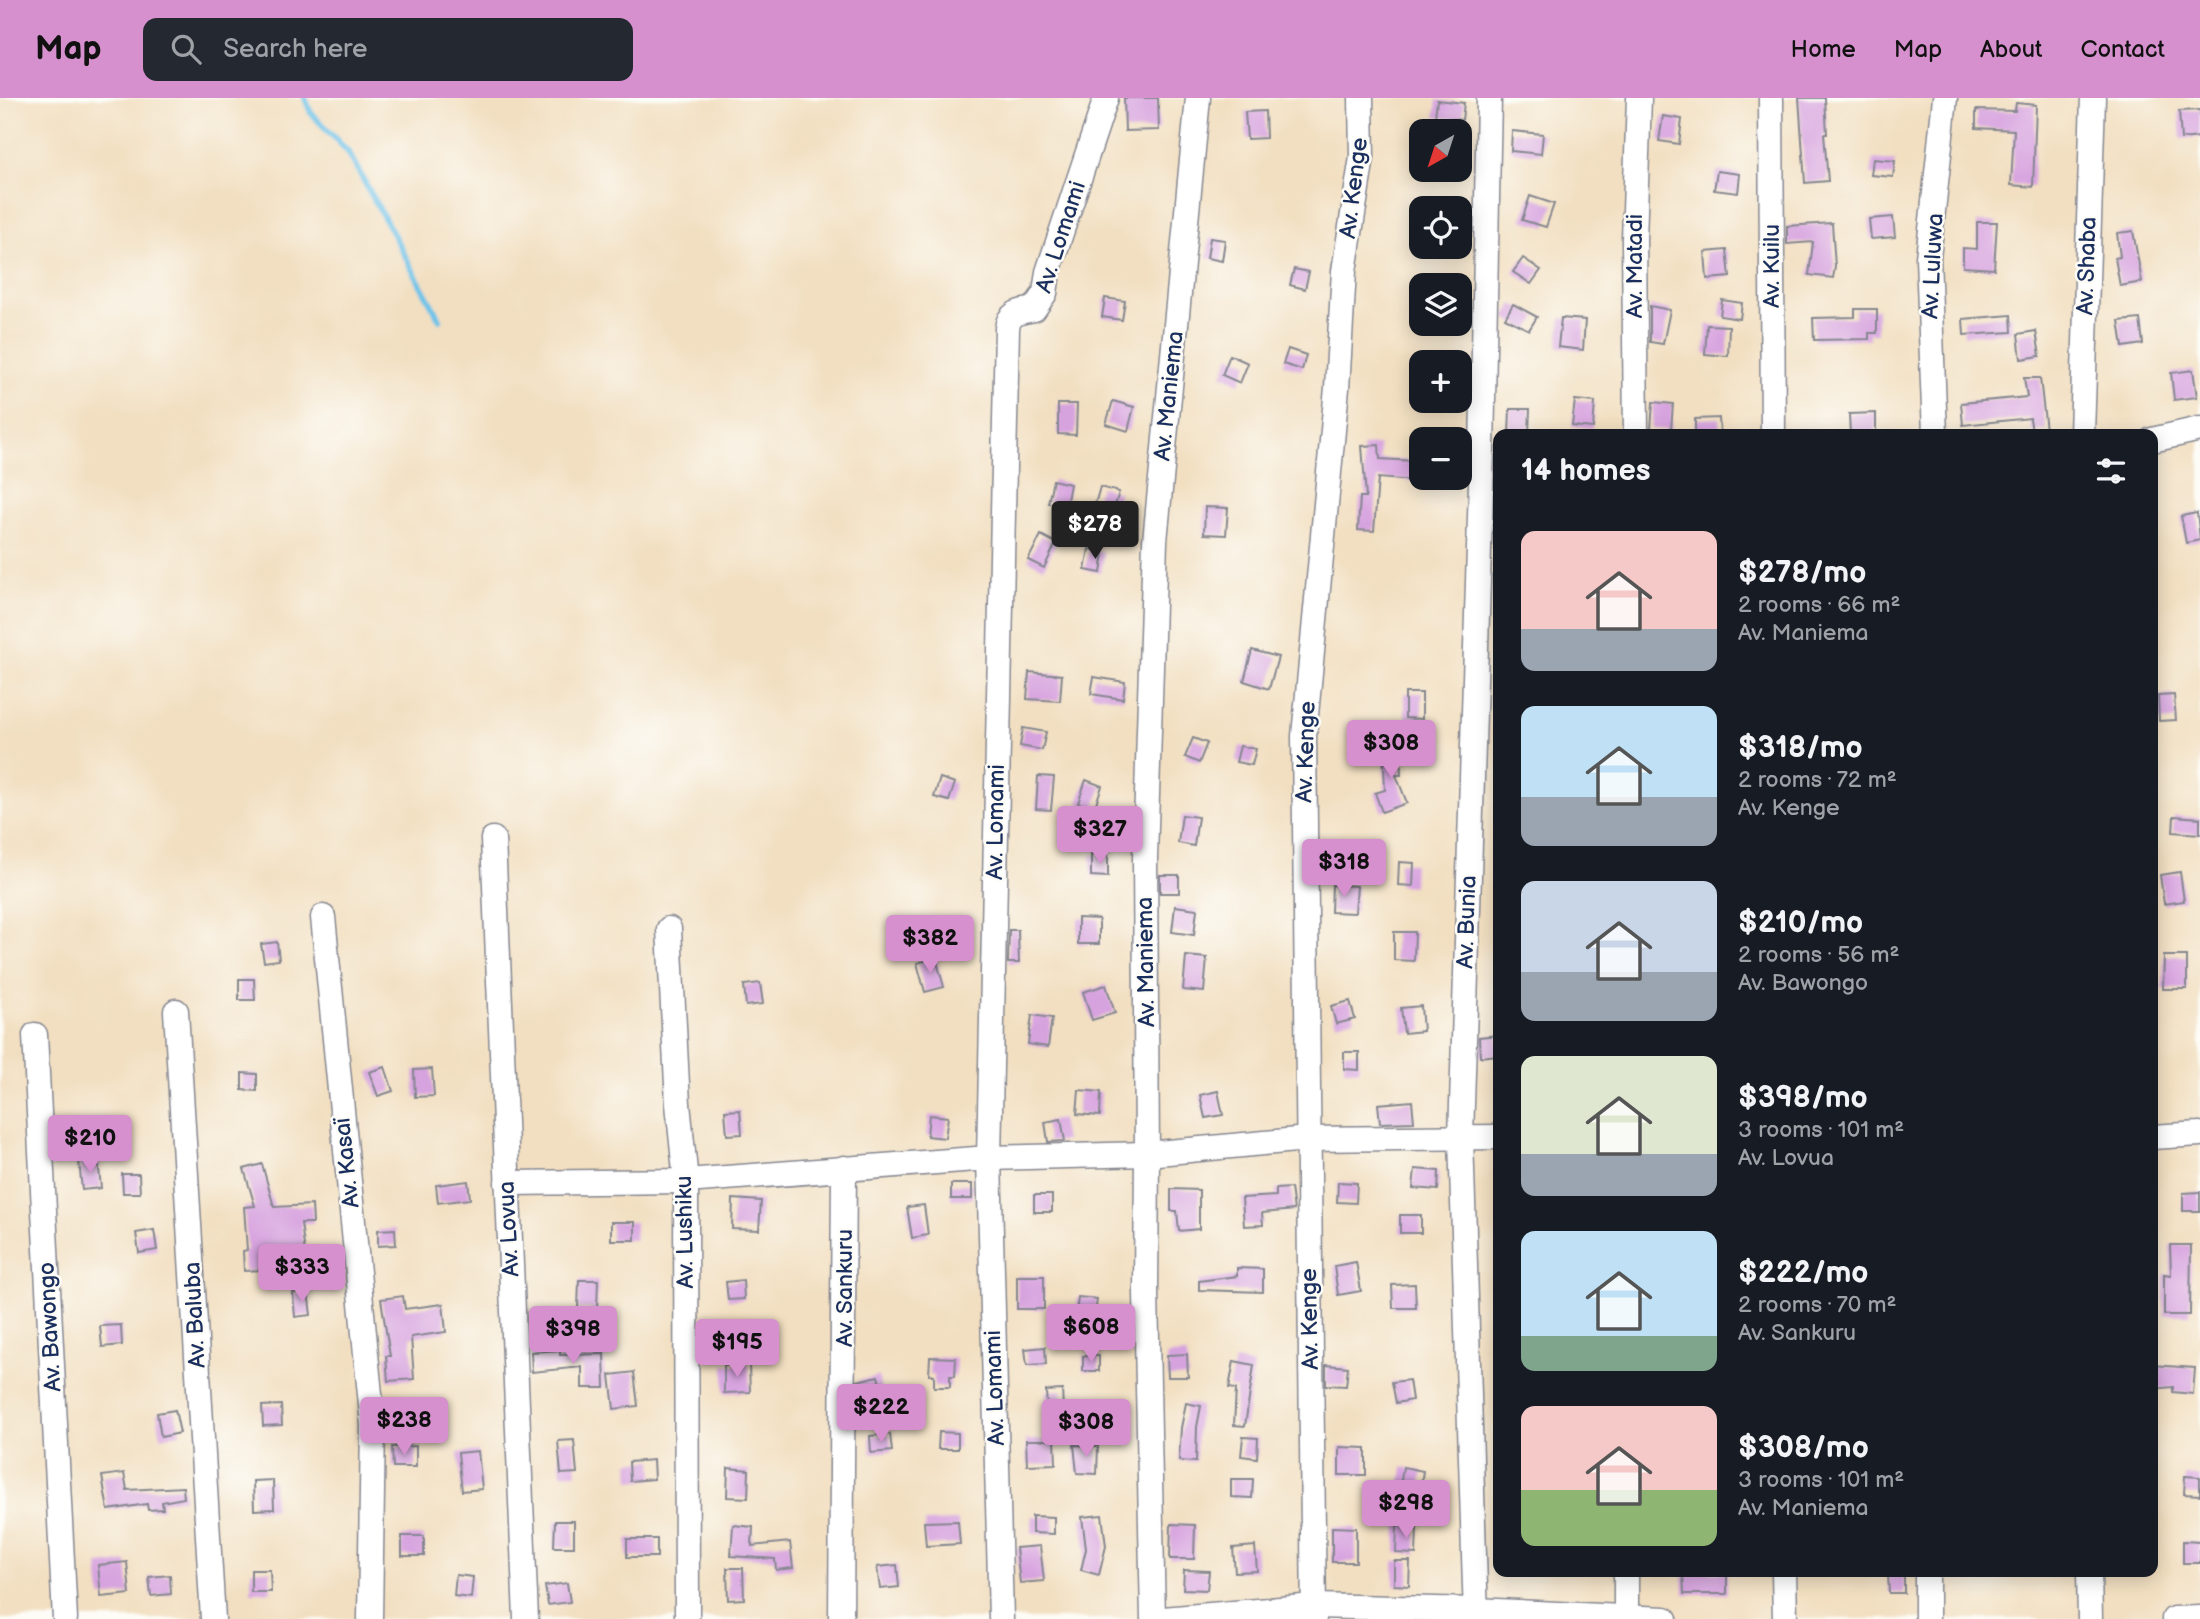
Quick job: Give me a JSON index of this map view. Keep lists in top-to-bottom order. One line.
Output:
{"streets":{"street":["Av. Kenge","Av. Lomami","Av. Matadi","Av. Kuilu","Av. Luluwa","Av. Shaba","Av. Maniema","Av. Bunia","Av. Kasaï","Av. Lovua","Av. Lushiku","Av. Sankuru","Av. Baluba","Av. Bawongo"]},"north":"bottom left","page":{"header":"Map","search":"Search here","nav":["Home","Map","About","Contact"],"map_buttons":["+","−"],"heading":"14 homes","price":["$278","$308","$327","$318","$382","$210","$333","$608","$398","$195","$222","$238","$308","$298"],"list":[{"name":"$278/mo","note":"2 rooms · 66 m² · Av. Maniema"},{"name":"$318/mo","note":"2 rooms · 72 m² · Av. Kenge"},{"name":"$210/mo","note":"2 rooms · 56 m² · Av. Bawongo"},{"name":"$398/mo","note":"3 rooms · 101 m² · Av. Lovua"},{"name":"$222/mo","note":"2 rooms · 70 m² · Av. Sankuru"},{"name":"$308/mo","note":"3 rooms · 101 m² · Av. Maniema"}]}}
